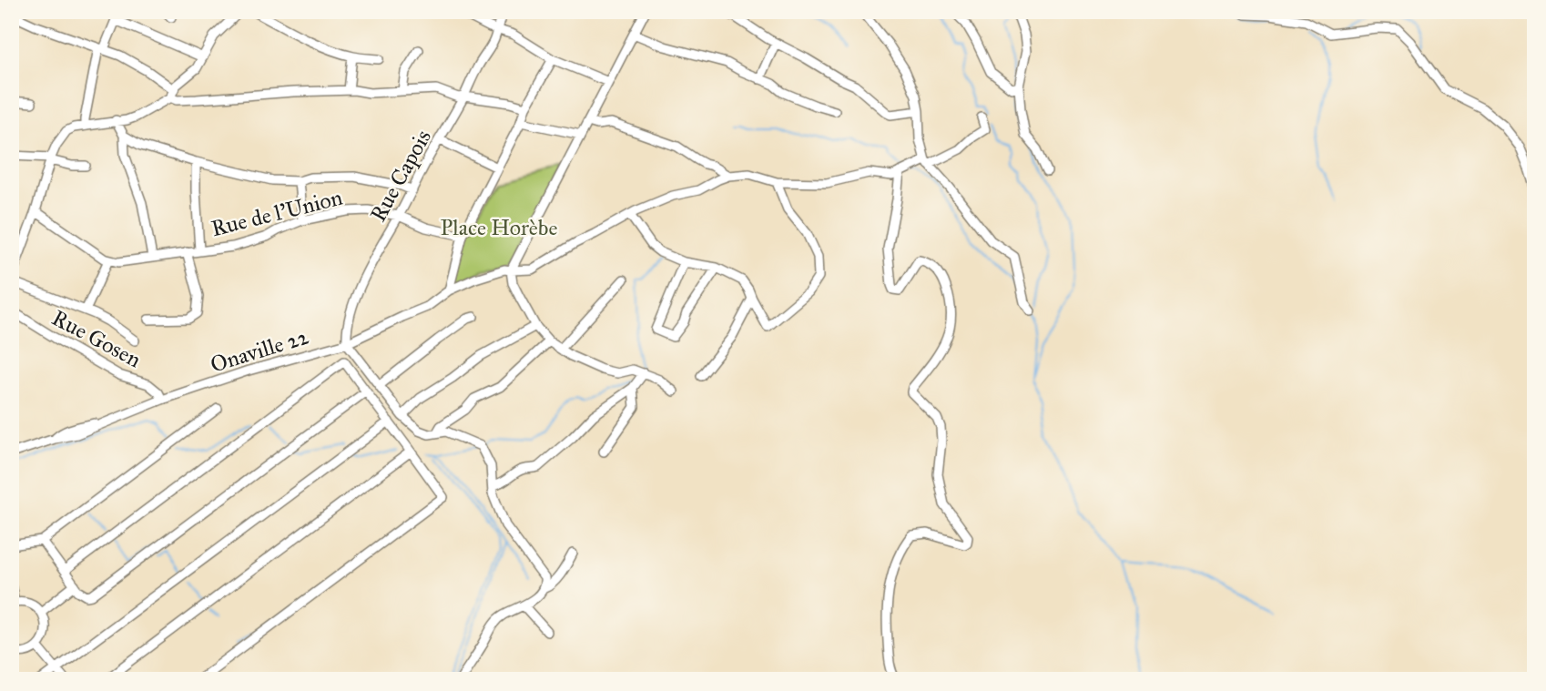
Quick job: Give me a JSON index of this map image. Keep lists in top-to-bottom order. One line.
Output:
{"streets":{"street":["Rue Capois","Rue de l'Union","Rue Gosen","Onaville 22"]},"crossings":[["Rue Capois","Rue de l'Union"],["Rue Capois","Onaville 22"],["Rue Gosen","Onaville 22"]],"parks":["Place Horèbe"]}
